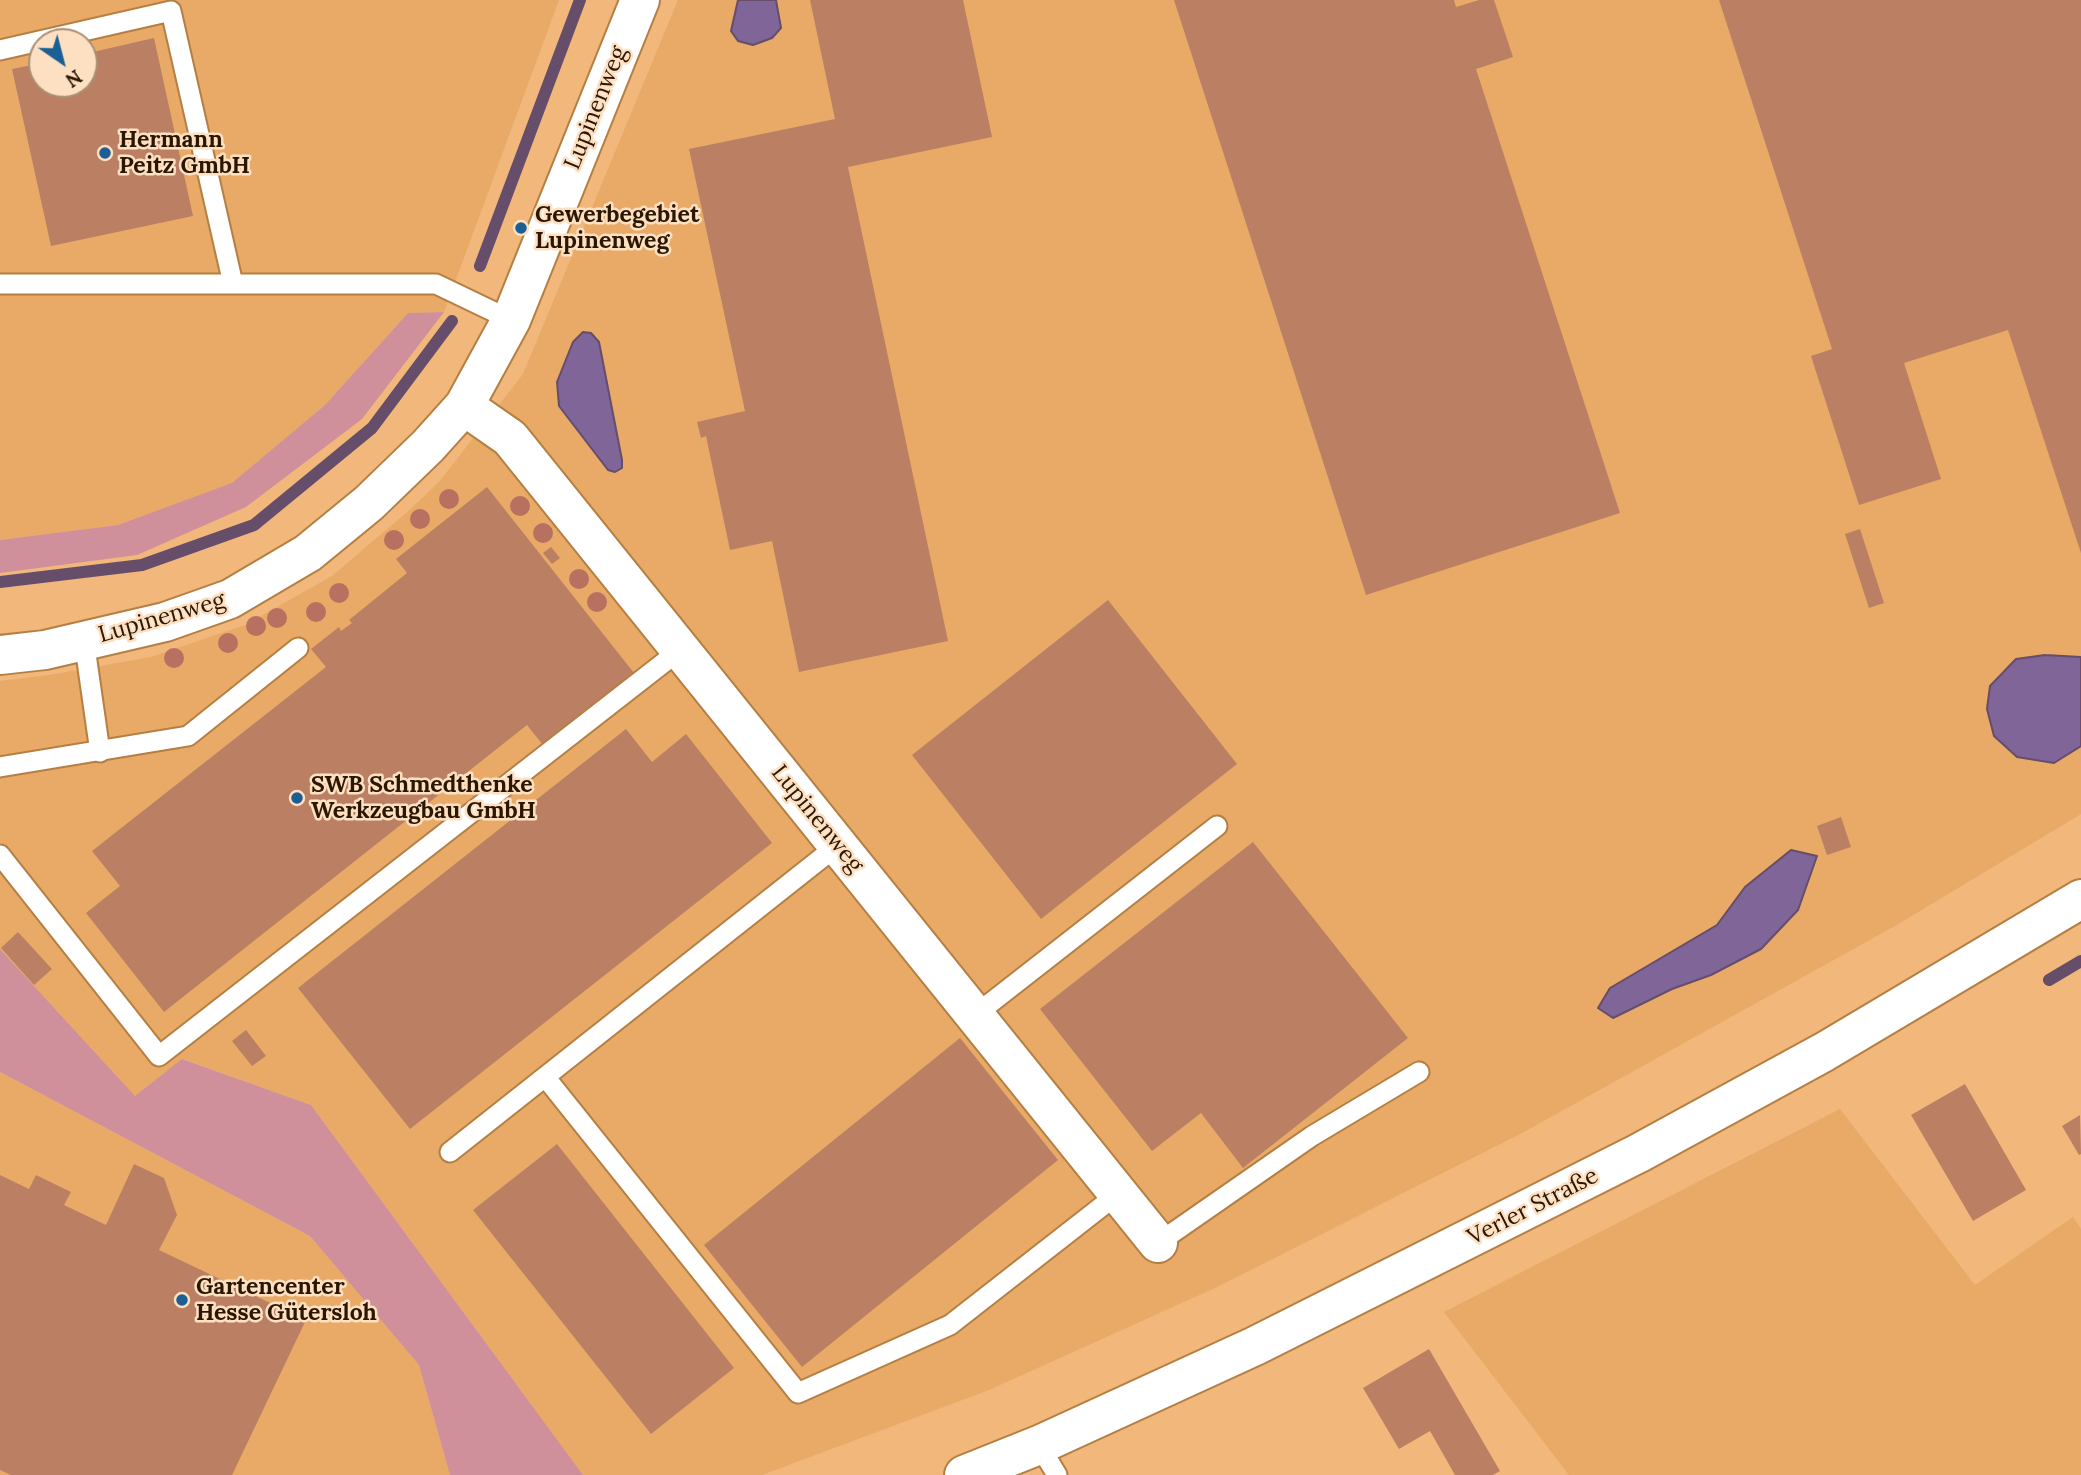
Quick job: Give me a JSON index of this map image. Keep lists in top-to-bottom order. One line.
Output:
{"streets":{"street":["Lupinenweg","Verler Straße"]},"places":["Hermann Peitz GmbH","Gewerbegebiet Lupinenweg","SWB Schmedthenke Werkzeugbau GmbH","Gartencenter Hesse Gütersloh"],"north":"bottom right"}
